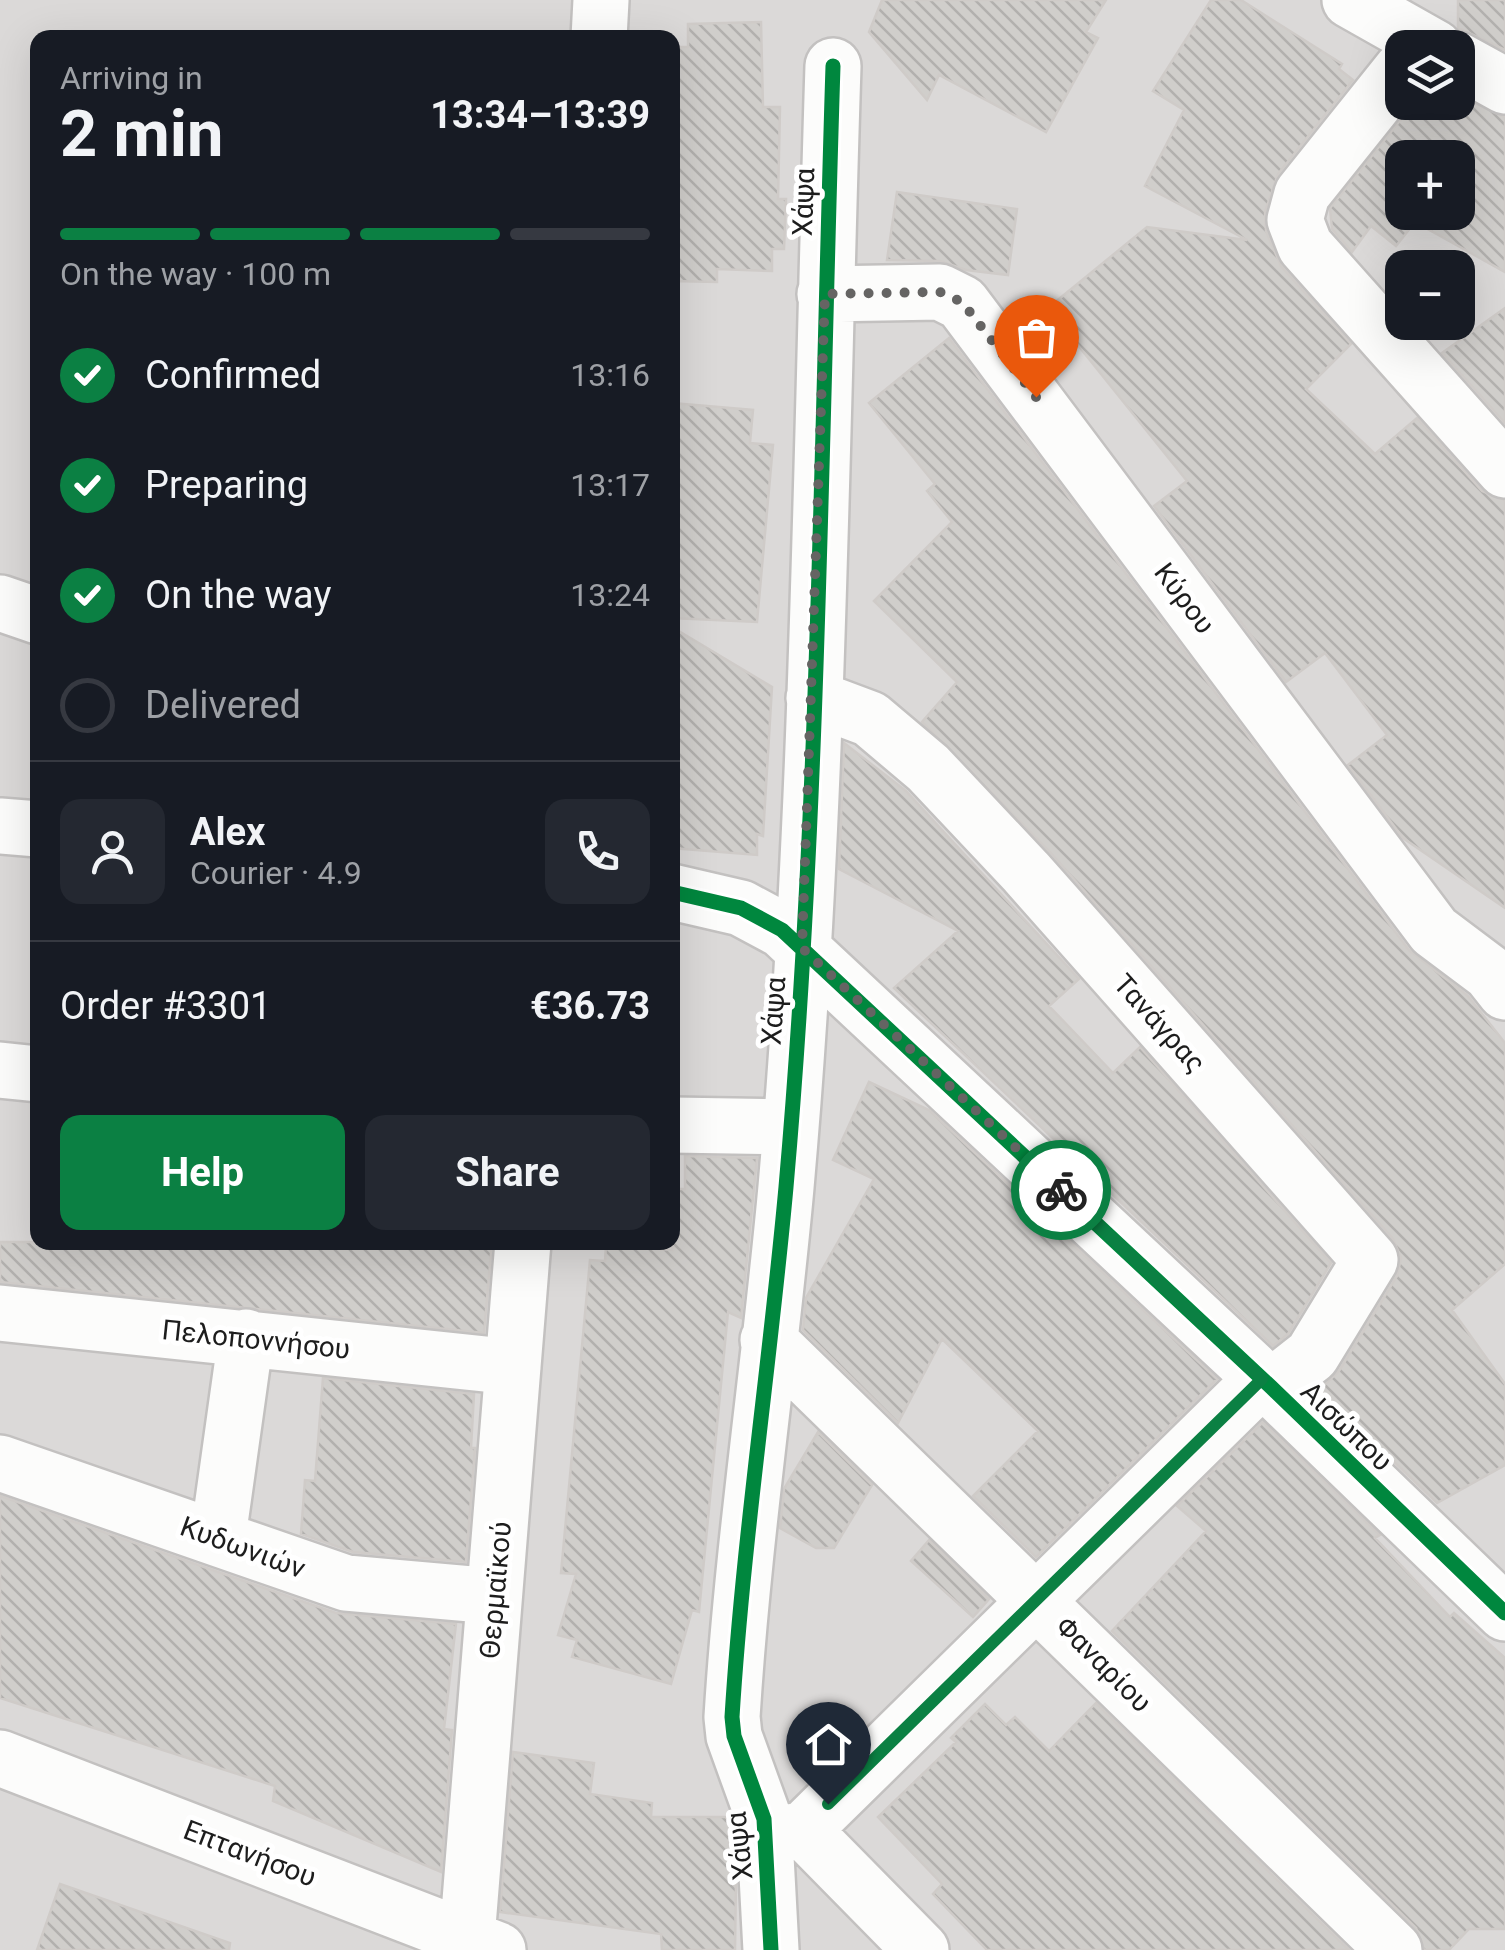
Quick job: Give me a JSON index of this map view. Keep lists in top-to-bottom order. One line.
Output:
{"streets":{"street":["Χάψα","Κύρου","Τανάγρας","Πελοποννήσου","Αισώπου","Κυδωνιών","Θερμαϊκού","Φαναρίου","Επτανήσου"]},"crossings":[["Χάψα","Κύρου"],["Χάψα","Τανάγρας"],["Χάψα","Αισώπου"],["Χάψα","Φαναρίου"],["Τανάγρας","Αισώπου"],["Τανάγρας","Φαναρίου"],["Πελοποννήσου","Θερμαϊκού"],["Κυδωνιών","Θερμαϊκού"],["Θερμαϊκού","Επτανήσου"]],"page":{"map_buttons":["+","−"],"heading":["2 min","Arriving in","13:34–13:39"],"panel":["Alex","Courier · 4.9","Order #3301","€36.73"],"bar":"On the way · 100 m","list":[["Confirmed","13:16"],["Preparing","13:17"],["On the way","13:24"],"Delivered"],"buttons":["Help","Share"]}}
